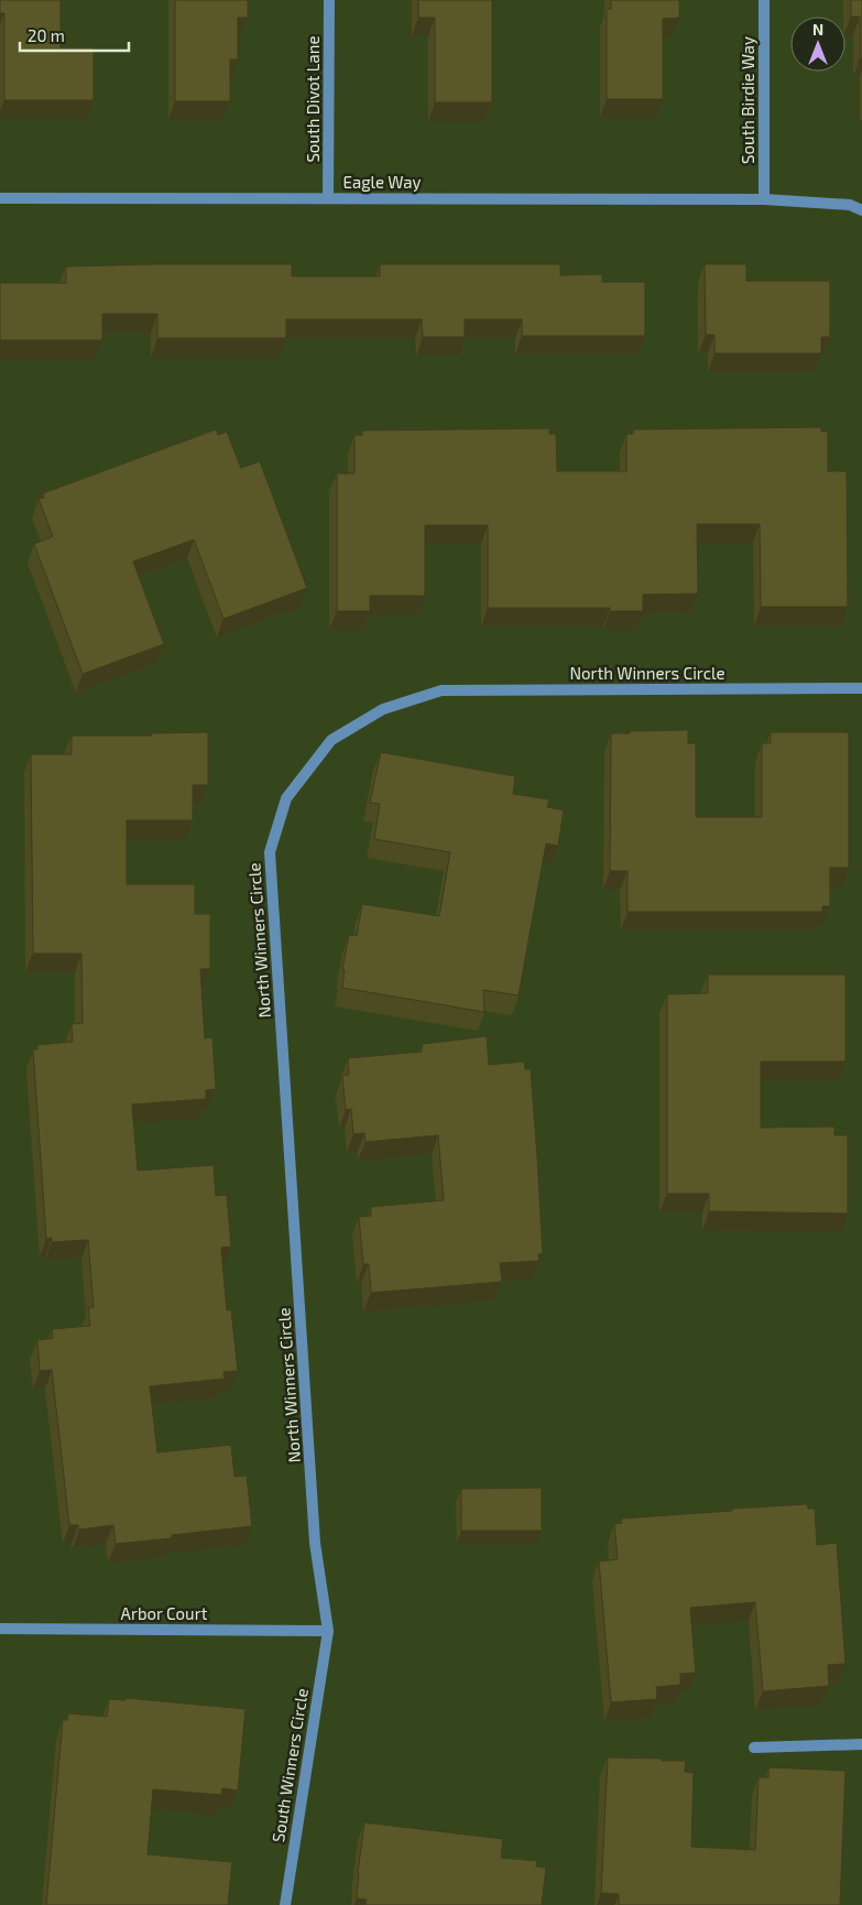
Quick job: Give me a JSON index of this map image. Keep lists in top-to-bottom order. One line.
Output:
{"streets":{"street":["South Divot Lane","South Birdie Way","Eagle Way","North Winners Circle","Arbor Court","South Winners Circle"]},"crossings":[["South Divot Lane","Eagle Way"],["South Birdie Way","Eagle Way"],["North Winners Circle","Arbor Court"],["North Winners Circle","South Winners Circle"],["Arbor Court","South Winners Circle"]],"scale_bar":"20 m","north":"top"}
